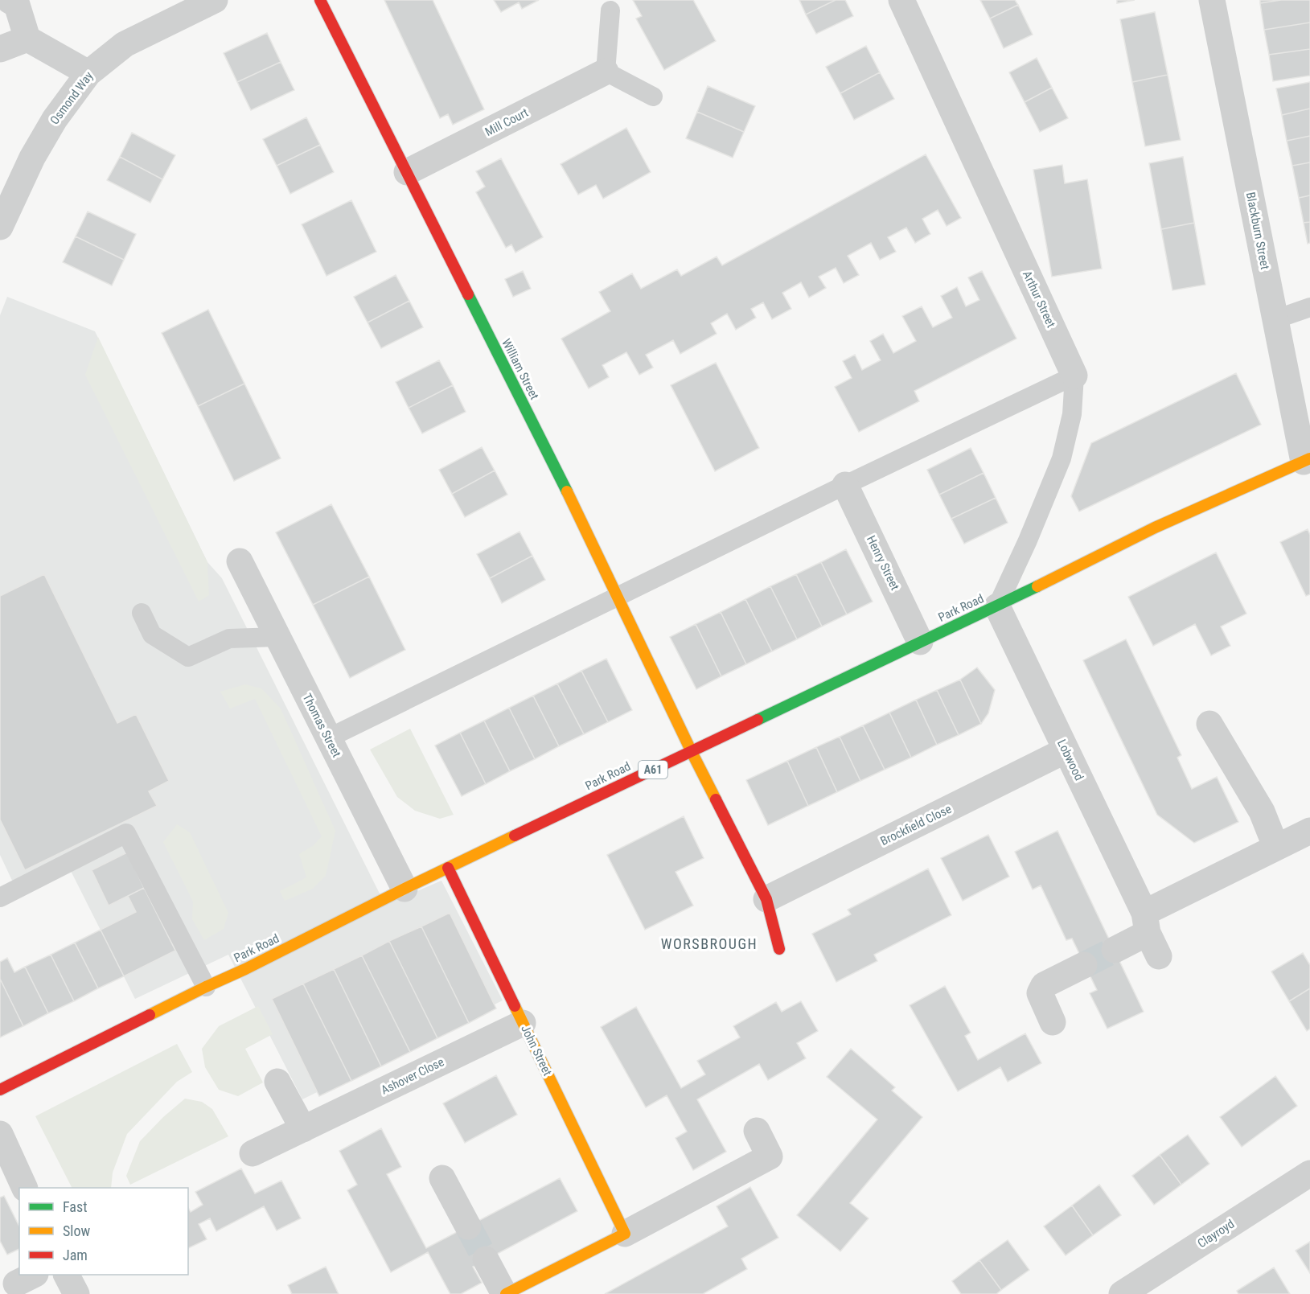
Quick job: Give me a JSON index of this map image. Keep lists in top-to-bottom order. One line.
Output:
{"streets":{"main road":["William Street","Park Road","A61","John Street"],"street":["Osmond Way","Mill Court","Blackburn Street","Arthur Street","Henry Street","Thomas Street","Lobwood","Brockfield Close","Ashover Close","Clayroyd"]},"crossings":[["Mill Court","William Street"],["Blackburn Street","Park Road"],["Arthur Street","Park Road"],["Arthur Street","Lobwood"],["William Street","Park Road"],["Henry Street","Park Road"],["Park Road","Thomas Street"],["Park Road","Lobwood"],["Park Road","John Street"],["Lobwood","Brockfield Close"],["John Street","Ashover Close"]],"districts":["WORSBROUGH"],"legend":["Fast","Slow","Jam"]}
